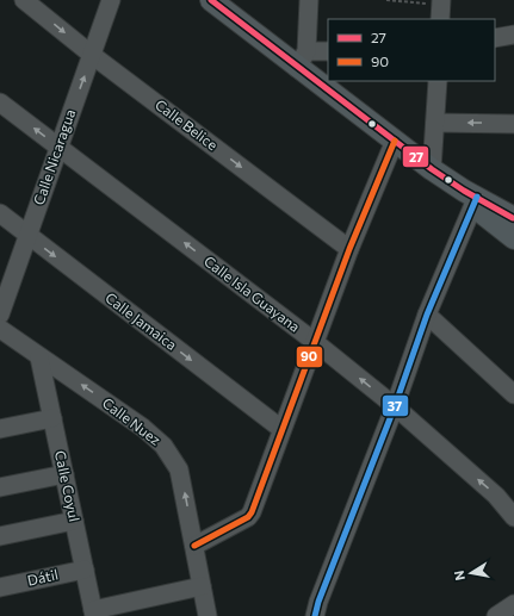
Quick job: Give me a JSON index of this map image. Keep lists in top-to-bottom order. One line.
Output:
{"streets":{"street":["Calle Belice","Calle Nicaragua","Calle Isla Guayana","Calle Jamaica","Calle Nuez","Calle Coyul","Dátil"]},"crossings":[["Calle Belice","Calle Nicaragua"],["Calle Nicaragua","Calle Isla Guayana"],["Calle Nicaragua","Calle Jamaica"],["Calle Nuez","Calle Coyul"],["Calle Coyul","Dátil"]],"one_way":["Calle Belice","Calle Isla Guayana","Calle Jamaica","Calle Nuez"],"lines":["transit line 27","transit line 90","transit line 37"],"legend":["27","90"],"north":"left"}
